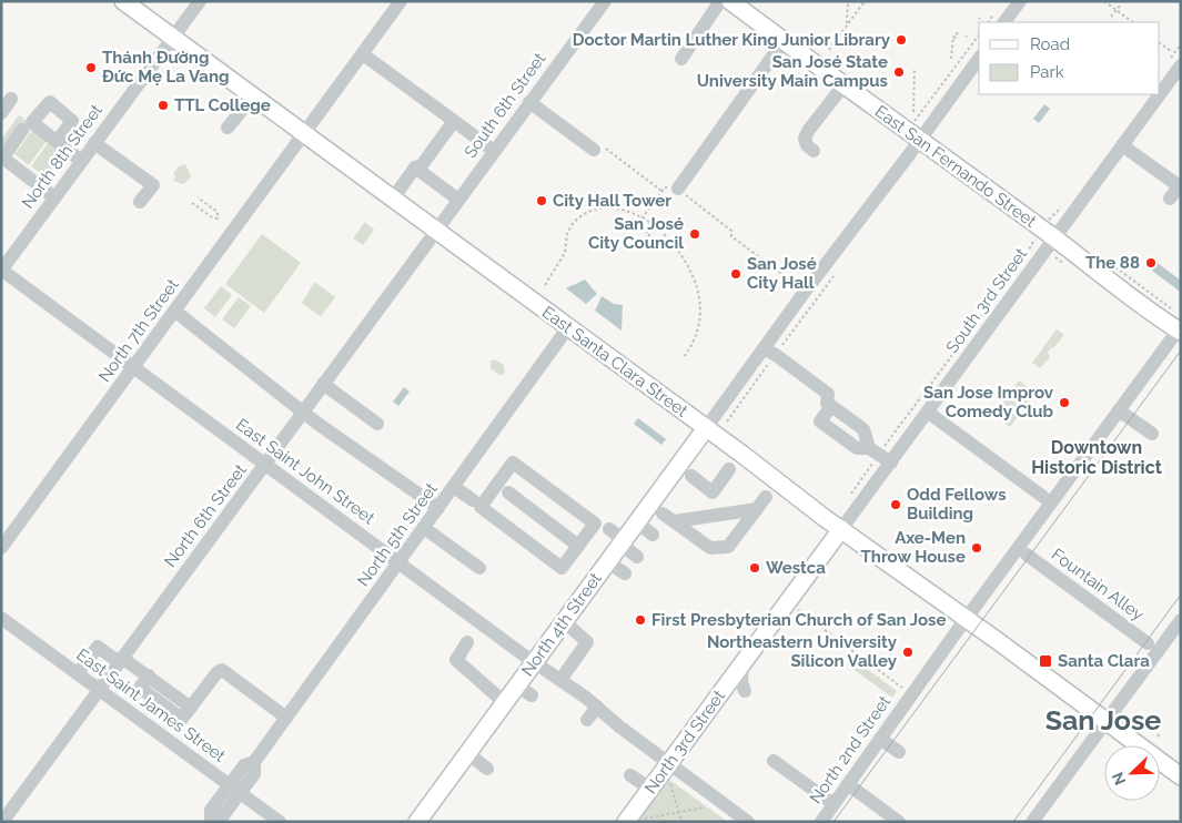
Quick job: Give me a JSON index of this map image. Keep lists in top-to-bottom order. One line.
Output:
{"streets":{"main road":["East San Fernando Street","East Santa Clara Street","North 4th Street","North 3rd Street"],"street":["South 6th Street","North 8th Street","South 3rd Street","North 7th Street","East Saint John Street","North 6th Street","North 5th Street","Fountain Alley","East Saint James Street","North 2nd Street"]},"crossings":[["South 6th Street","East Santa Clara Street"],["South 6th Street","North 6th Street"],["North 8th Street","East Santa Clara Street"],["North 8th Street","East Saint John Street"],["East San Fernando Street","South 3rd Street"],["East San Fernando Street","North 2nd Street"],["South 3rd Street","East Santa Clara Street"],["South 3rd Street","North 3rd Street"],["North 7th Street","East Santa Clara Street"],["North 7th Street","East Saint John Street"],["East Santa Clara Street","North 6th Street"],["East Santa Clara Street","North 5th Street"],["East Santa Clara Street","North 4th Street"],["East Santa Clara Street","North 3rd Street"],["East Santa Clara Street","North 2nd Street"],["East Saint John Street","North 6th Street"],["East Saint John Street","North 5th Street"],["East Saint John Street","North 4th Street"],["East Saint John Street","North 3rd Street"],["North 6th Street","East Saint James Street"],["North 5th Street","East Saint James Street"]],"districts":["Downtown Historic District","San Jose"],"places":{"other":["Doctor Martin Luther King Junior Library","Thánh Đường Đức Mẹ La Vang","San José State University Main Campus","TTL College","City Hall Tower","San José City Council","The 88","San José City Hall","San Jose Improv Comedy Club","Odd Fellows Building","Axe-Men Throw House","Westca","First Presbyterian Church of San Jose","Northeastern University Silicon Valley"],"transit":["Santa Clara"]},"legend":["Road","Park"],"north":"bottom left"}
